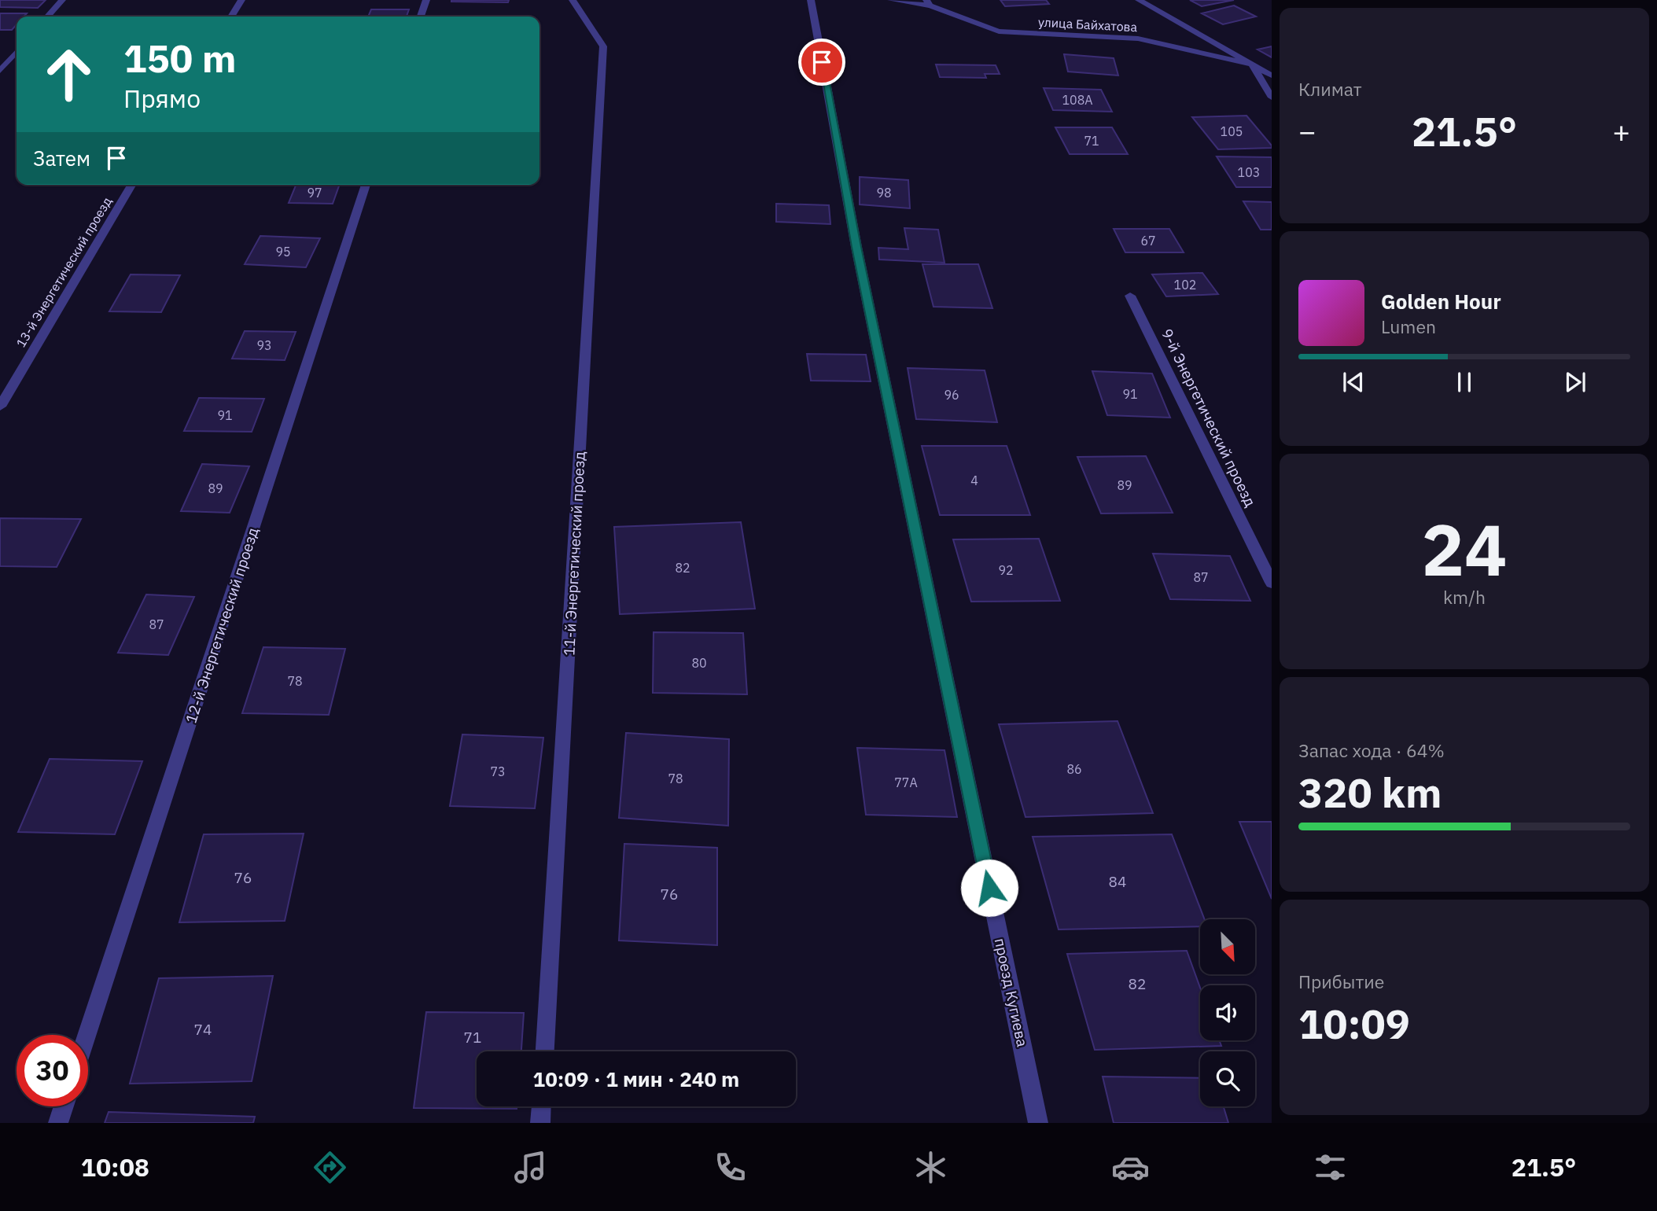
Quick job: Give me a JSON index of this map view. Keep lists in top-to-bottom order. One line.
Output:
{"streets":{"street":["улица Байхатова","13-й Энергетический проезд","9-й Энергетический проезд","11-й Энергетический проезд","12-й Энергетический проезд","проезд Кугиева"]},"house_numbers":["108А","105","71","103","97","98","67","95","102","93","91","96","91","4","89","89","82","92","87","87","80","78","86","73","78","77А","76","84","76","82","74","71"],"north":"bottom right","page":{"tile":["Климат",["24","km/h"],["Запас хода · 64%","320 km"],["Прибытие","10:09"]],"turn":["150 m","Прямо"],"heat":["−","21.5°","+"],"then":"Затем","song":["Golden Hour","Lumen"],"limit":"30","trip":"10:09 · 1 мин · 240 m","tabs":["10:08","21.5°"]}}
